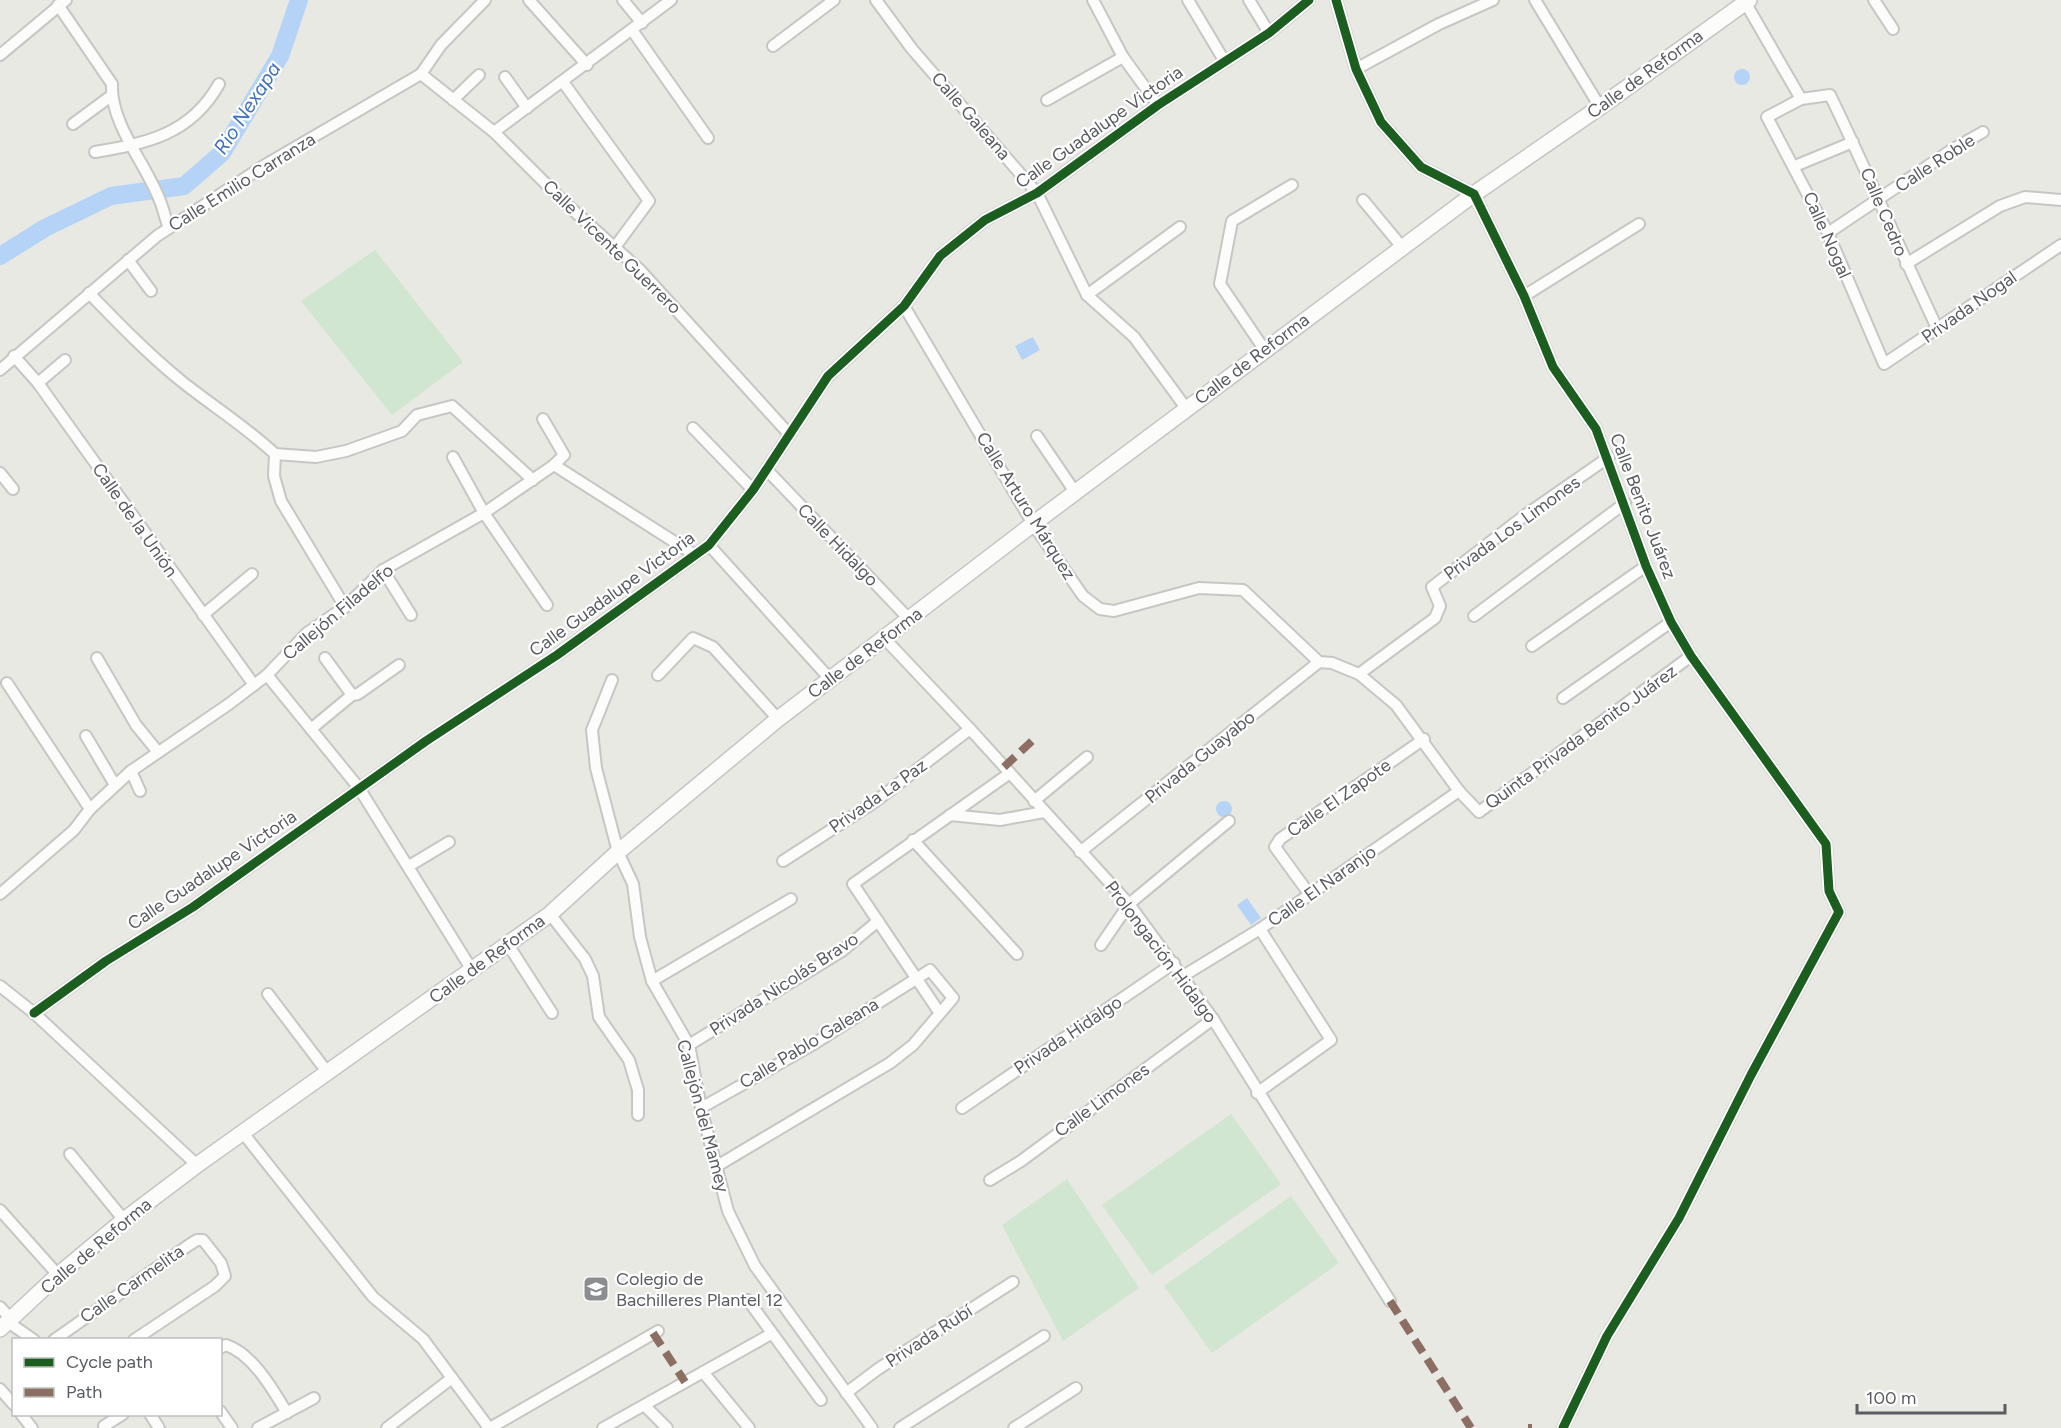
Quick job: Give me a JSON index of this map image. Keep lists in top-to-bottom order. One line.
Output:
{"streets":{"main road":["Calle de Reforma"],"street":["Calle Galeana","Calle Guadalupe Victoria","Calle Roble","Calle Emilio Carranza","Calle Cedro","Calle Nogal","Calle Vicente Guerrero","Privada Nogal","Calle Arturo Márquez","Calle Benito Juárez","Calle de la Unión","Privada Los Limones","Calle Hidalgo","Callejón Filadelfo","Quinta Privada Benito Juárez","Privada Guayabo","Privada La Paz","Calle El Zapote","Calle El Naranjo","Prolongación Hidalgo","Privada Nicolás Bravo","Privada Hidalgo","Calle Pablo Galeana","Calle Limones","Callejón del Mamey","Calle Carmelita","Privada Rubí"]},"crossings":[["Calle de Reforma","Calle Galeana"],["Calle de Reforma","Calle Arturo Márquez"],["Calle de Reforma","Calle Benito Juárez"],["Calle de Reforma","Calle Hidalgo"],["Calle de Reforma","Prolongación Hidalgo"],["Calle de Reforma","Callejón del Mamey"],["Calle Galeana","Calle Guadalupe Victoria"],["Calle Guadalupe Victoria","Calle Vicente Guerrero"],["Calle Guadalupe Victoria","Calle Arturo Márquez"],["Calle Guadalupe Victoria","Calle Hidalgo"],["Calle Roble","Calle Cedro"],["Calle Roble","Calle Nogal"],["Calle Emilio Carranza","Calle Vicente Guerrero"],["Calle Emilio Carranza","Calle de la Unión"],["Calle Cedro","Calle Nogal"],["Calle Cedro","Privada Nogal"],["Calle Nogal","Privada Nogal"],["Calle Arturo Márquez","Privada Los Limones"],["Calle Arturo Márquez","Quinta Privada Benito Juárez"],["Calle Arturo Márquez","Privada Guayabo"],["Calle Arturo Márquez","Calle El Zapote"],["Calle Arturo Márquez","Calle El Naranjo"],["Calle Benito Juárez","Privada Los Limones"],["Calle Benito Juárez","Quinta Privada Benito Juárez"],["Calle de la Unión","Callejón Filadelfo"],["Privada Guayabo","Prolongación Hidalgo"],["Privada La Paz","Prolongación Hidalgo"],["Calle El Zapote","Calle El Naranjo"],["Calle El Naranjo","Prolongación Hidalgo"],["Prolongación Hidalgo","Privada Hidalgo"],["Prolongación Hidalgo","Calle Limones"],["Privada Nicolás Bravo","Callejón del Mamey"],["Calle Pablo Galeana","Callejón del Mamey"],["Callejón del Mamey","Privada Rubí"]],"water":["Rio Nexapa"],"places":{"school or university":["Colegio de Bachilleres Plantel 12"]},"legend":["Cycle path","Path"],"scale_bar":"100 m"}
